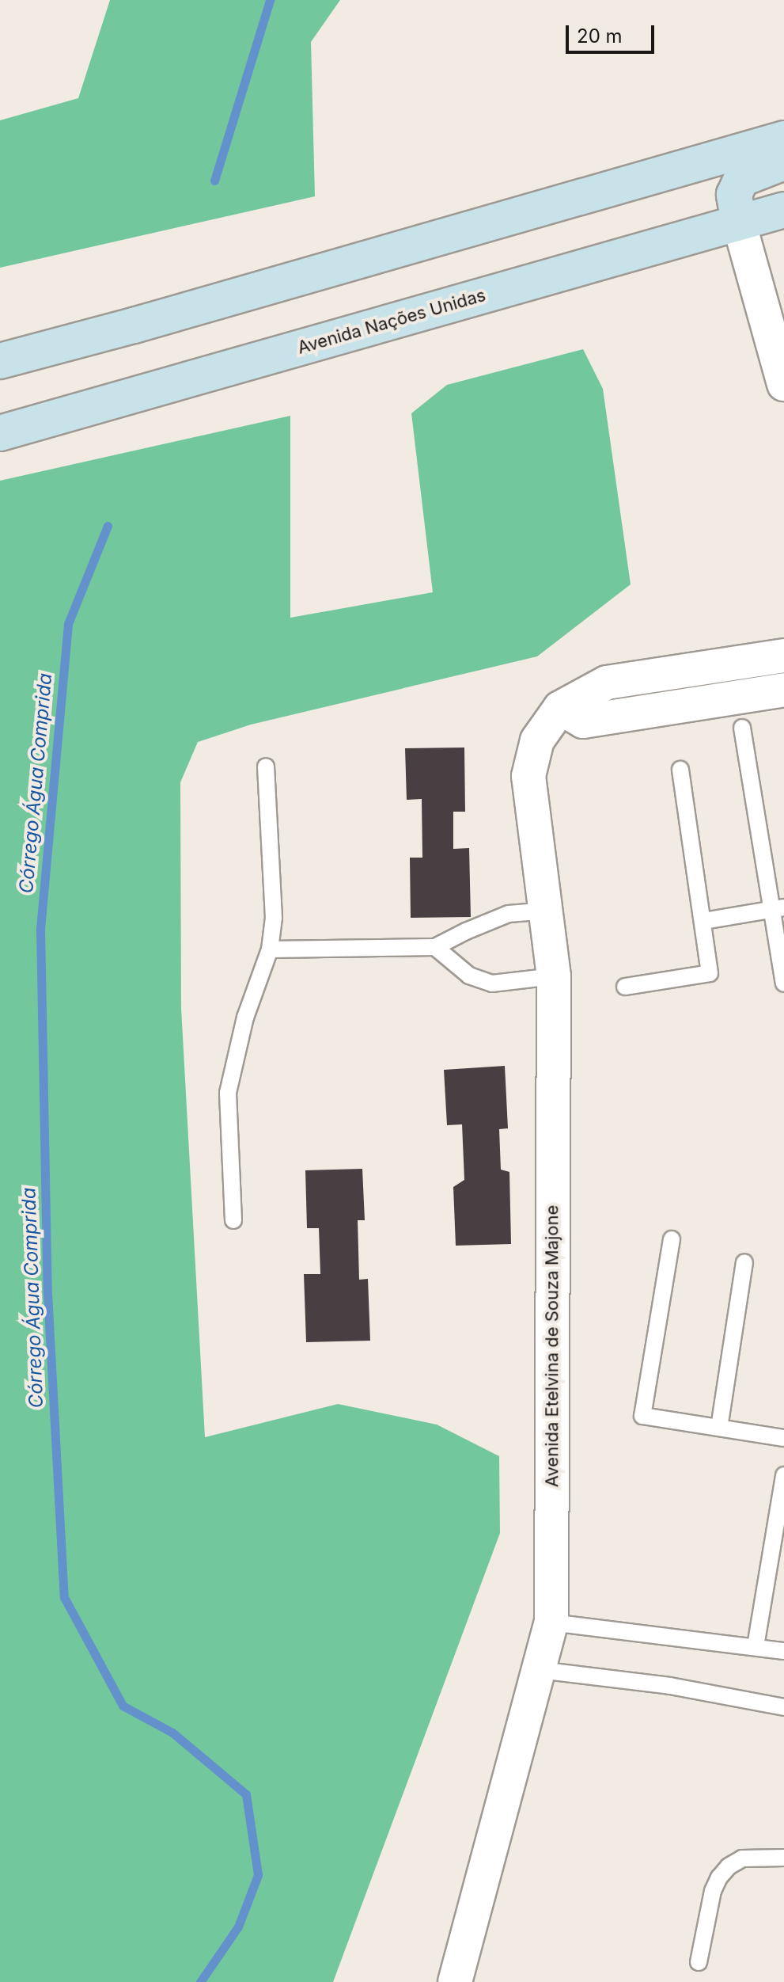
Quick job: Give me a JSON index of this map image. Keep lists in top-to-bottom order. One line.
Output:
{"streets":{"main road":["Avenida Nações Unidas"],"street":["Avenida Etelvina de Souza Majone"]},"water":["Córrego Água Comprida"],"scale_bar":"20 m"}
